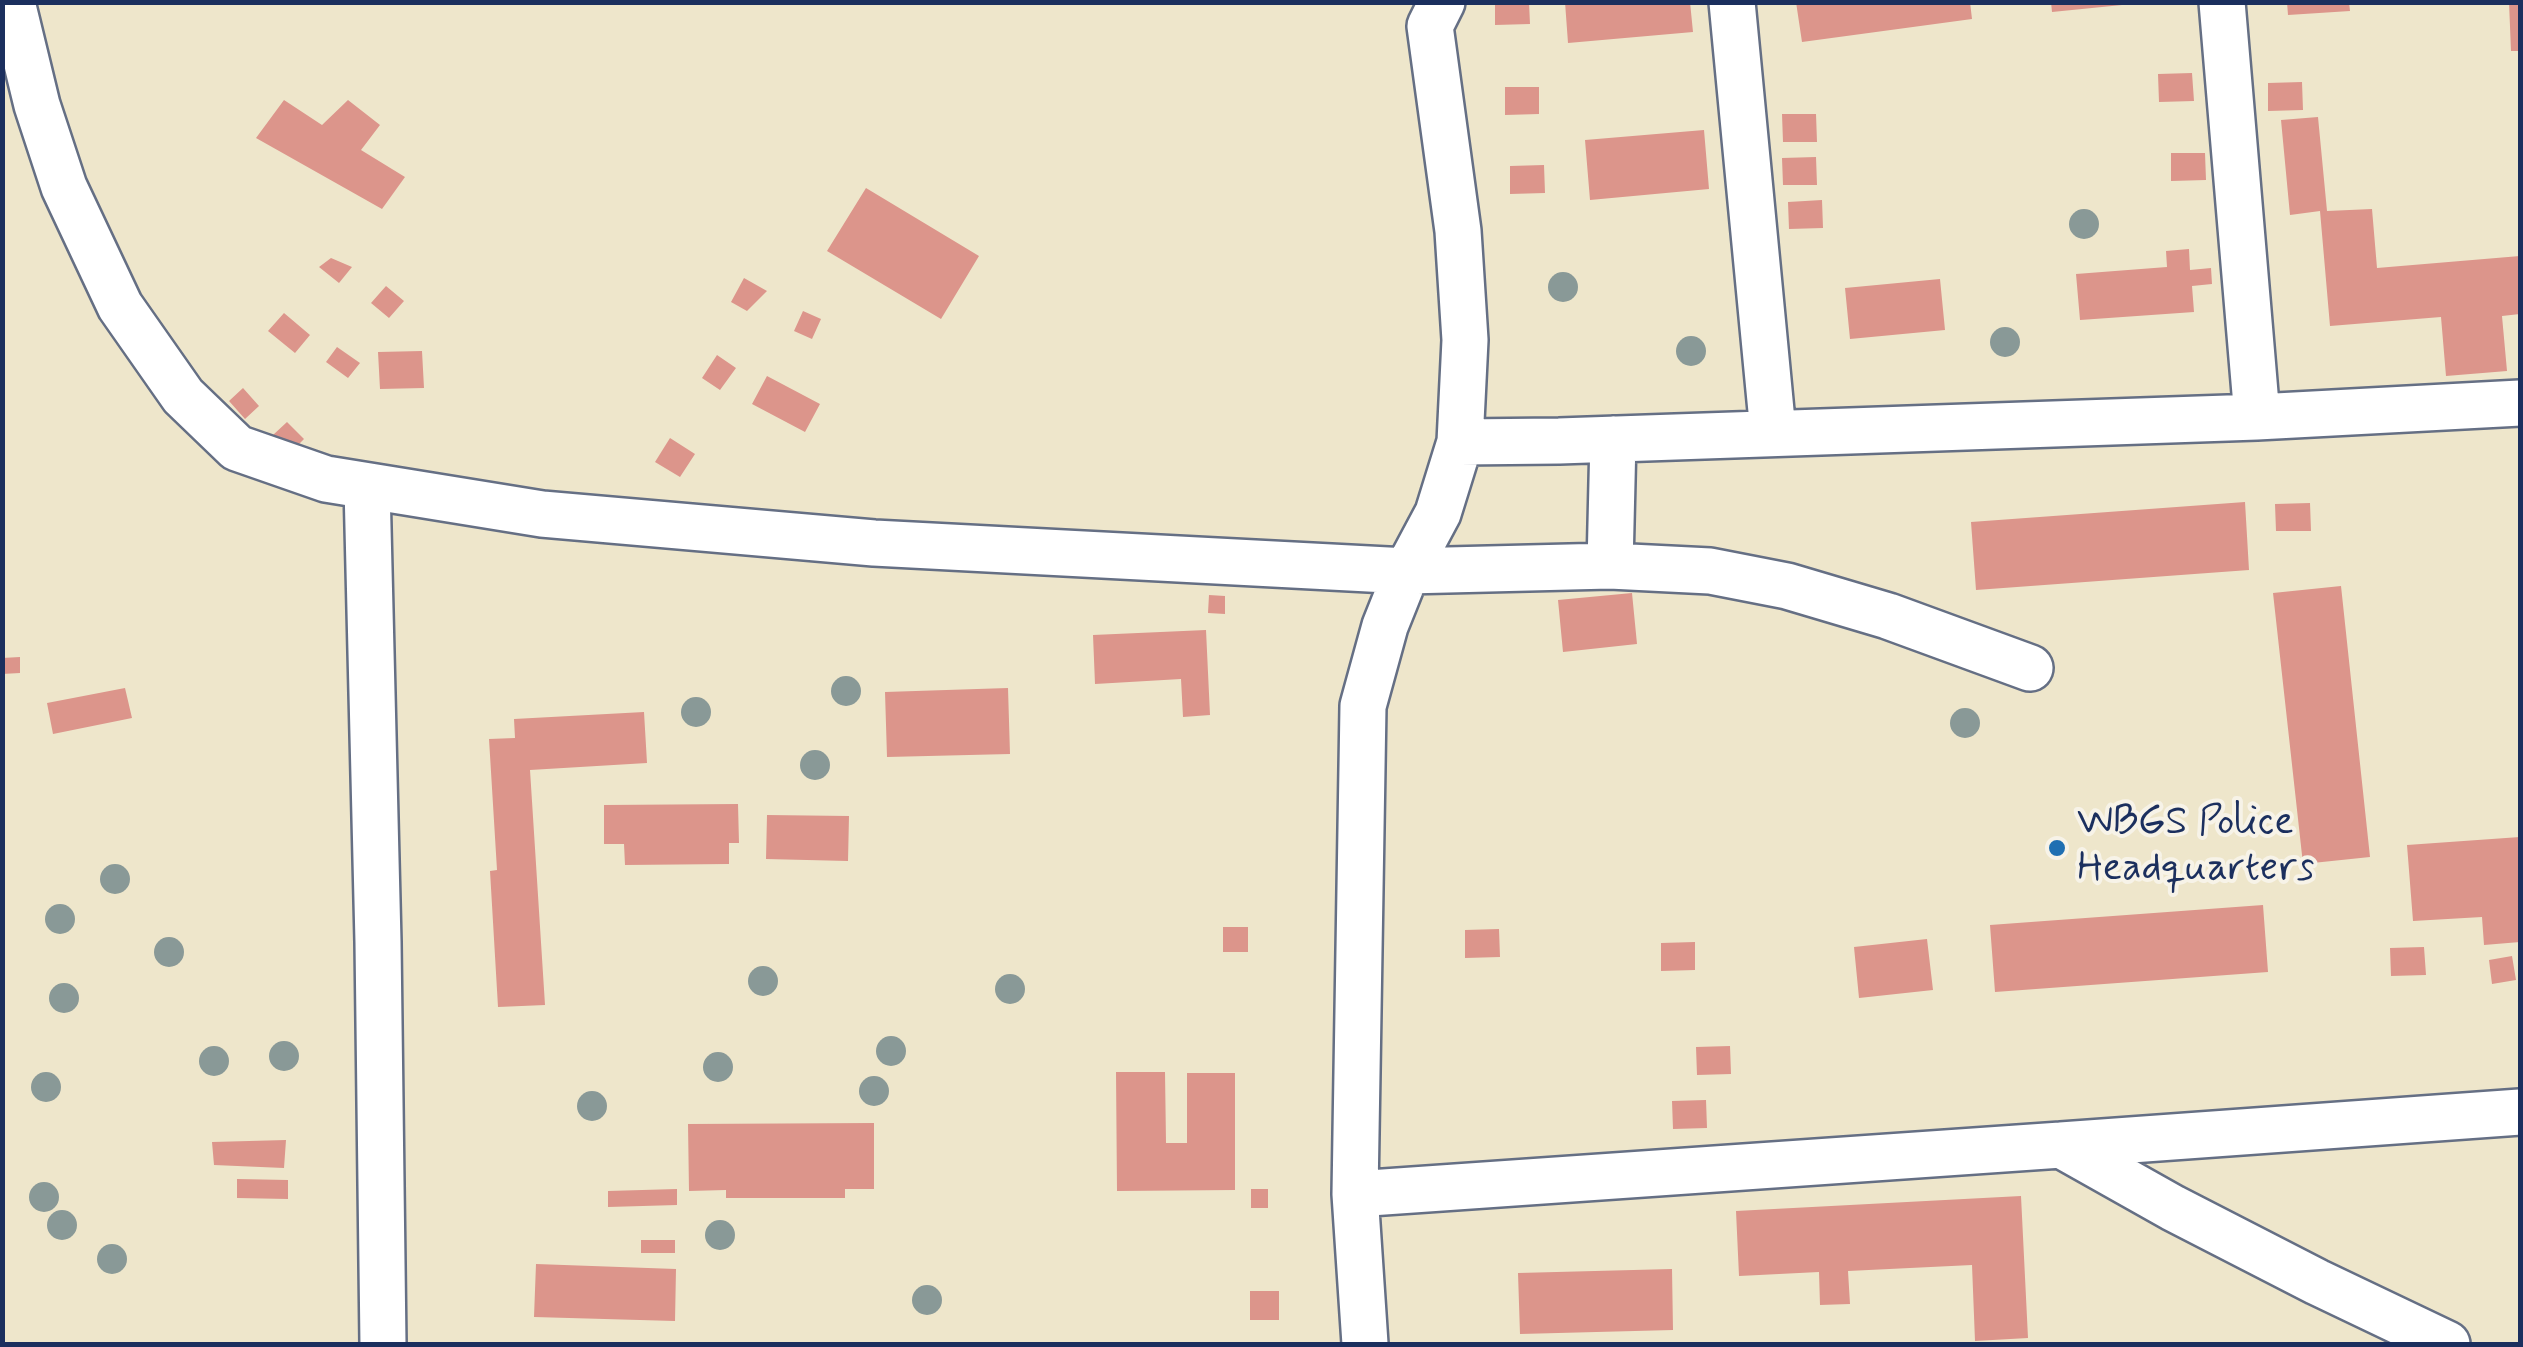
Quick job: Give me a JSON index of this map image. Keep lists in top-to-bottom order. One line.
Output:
{"places":["WBGS Police Headquarters"]}
